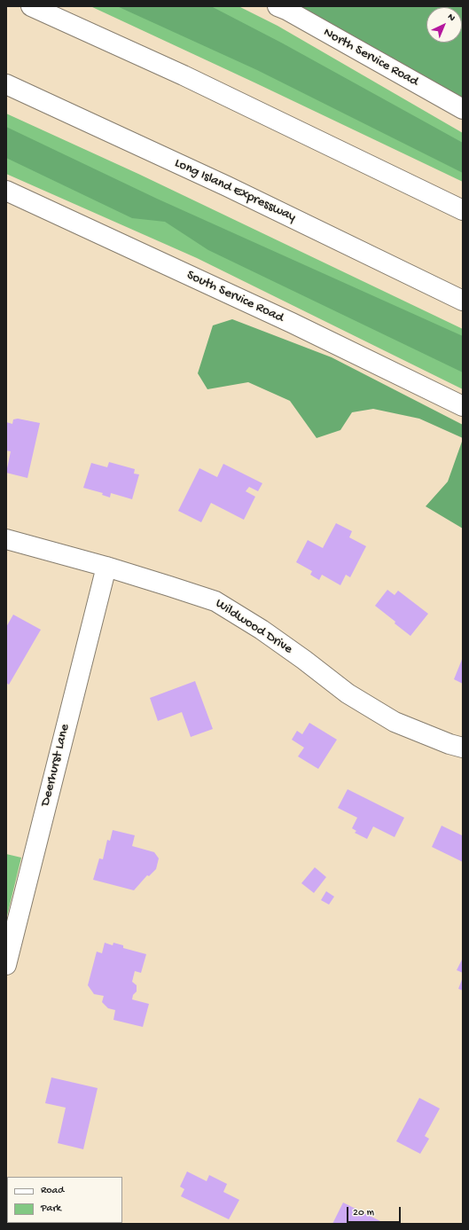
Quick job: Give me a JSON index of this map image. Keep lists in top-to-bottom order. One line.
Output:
{"streets":{"main road":["North Service Road","Long Island Expressway","South Service Road","Wildwood Drive","Deerhurst Lane"]},"crossings":[["Wildwood Drive","Deerhurst Lane"]],"legend":["Road","Park"],"scale_bar":"20 m","north":"top right"}
